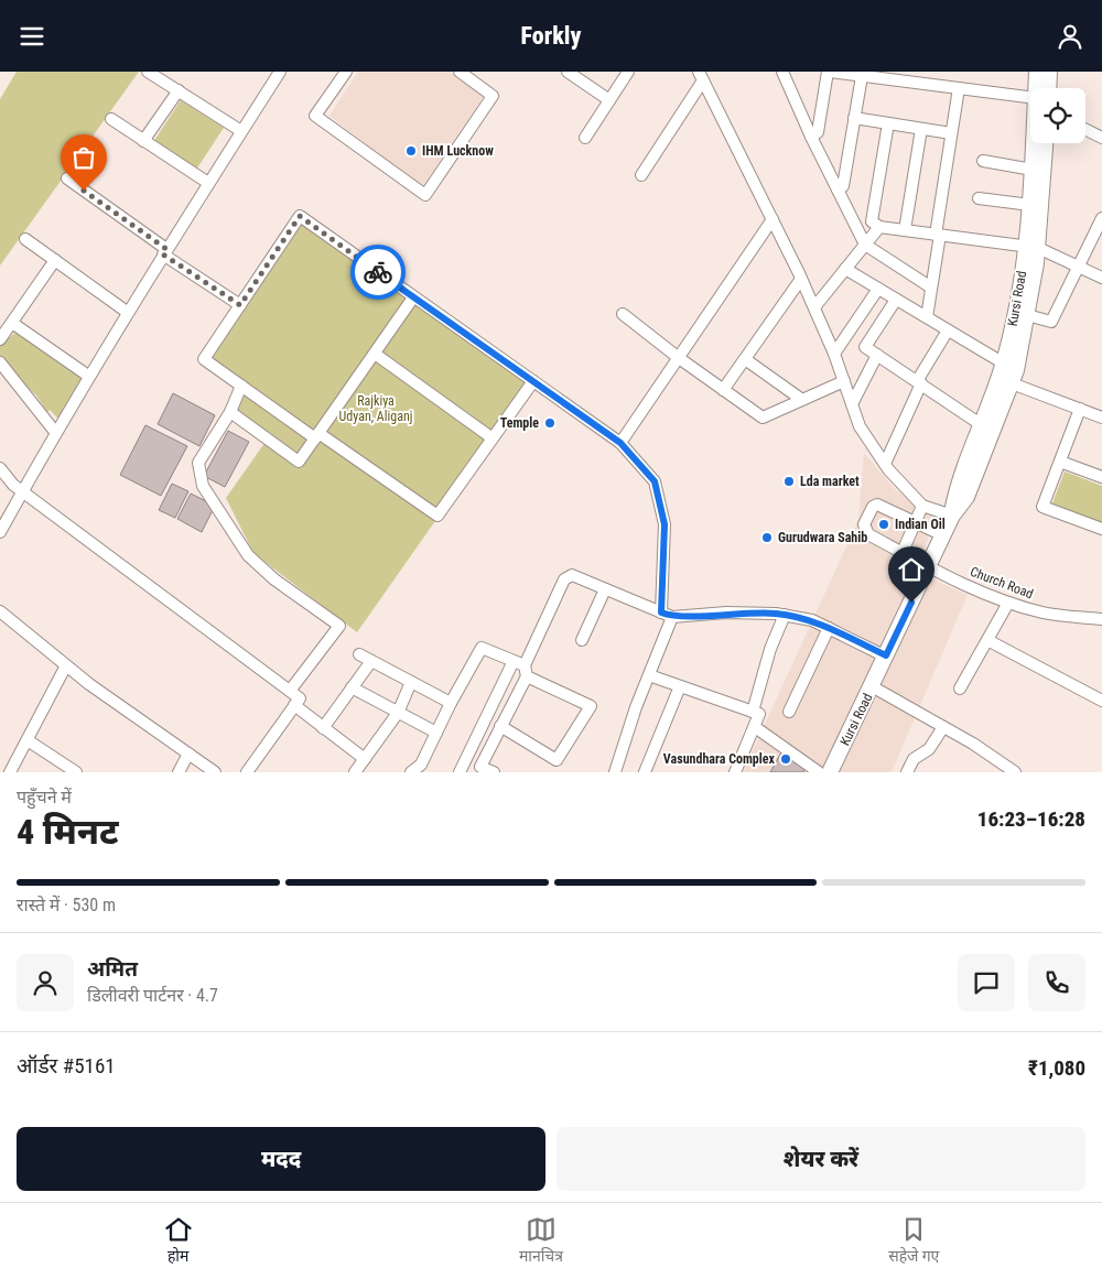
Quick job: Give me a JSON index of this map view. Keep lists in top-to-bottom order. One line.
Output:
{"streets":{"main road":["Kursi Road"],"street":["Church Road"]},"crossings":[["Kursi Road","Church Road"]],"parks":["Rajkiya Udyan, Aliganj"],"places":["IHM Lucknow","Temple","Lda market","Indian Oil","Gurudwara Sahib","Vasundhara Complex"],"page":{"header":"Forkly","heading":["4 मिनट","पहुँचने में","16:23–16:28"],"panel":["अमित","डिलीवरी पार्टनर · 4.7","ऑर्डर #5161","₹1,080"],"bar":"रास्ते में · 530 m","buttons":["मदद","शेयर करें"],"tabs":["होम","मानचित्र","सहेजे गए"]}}
